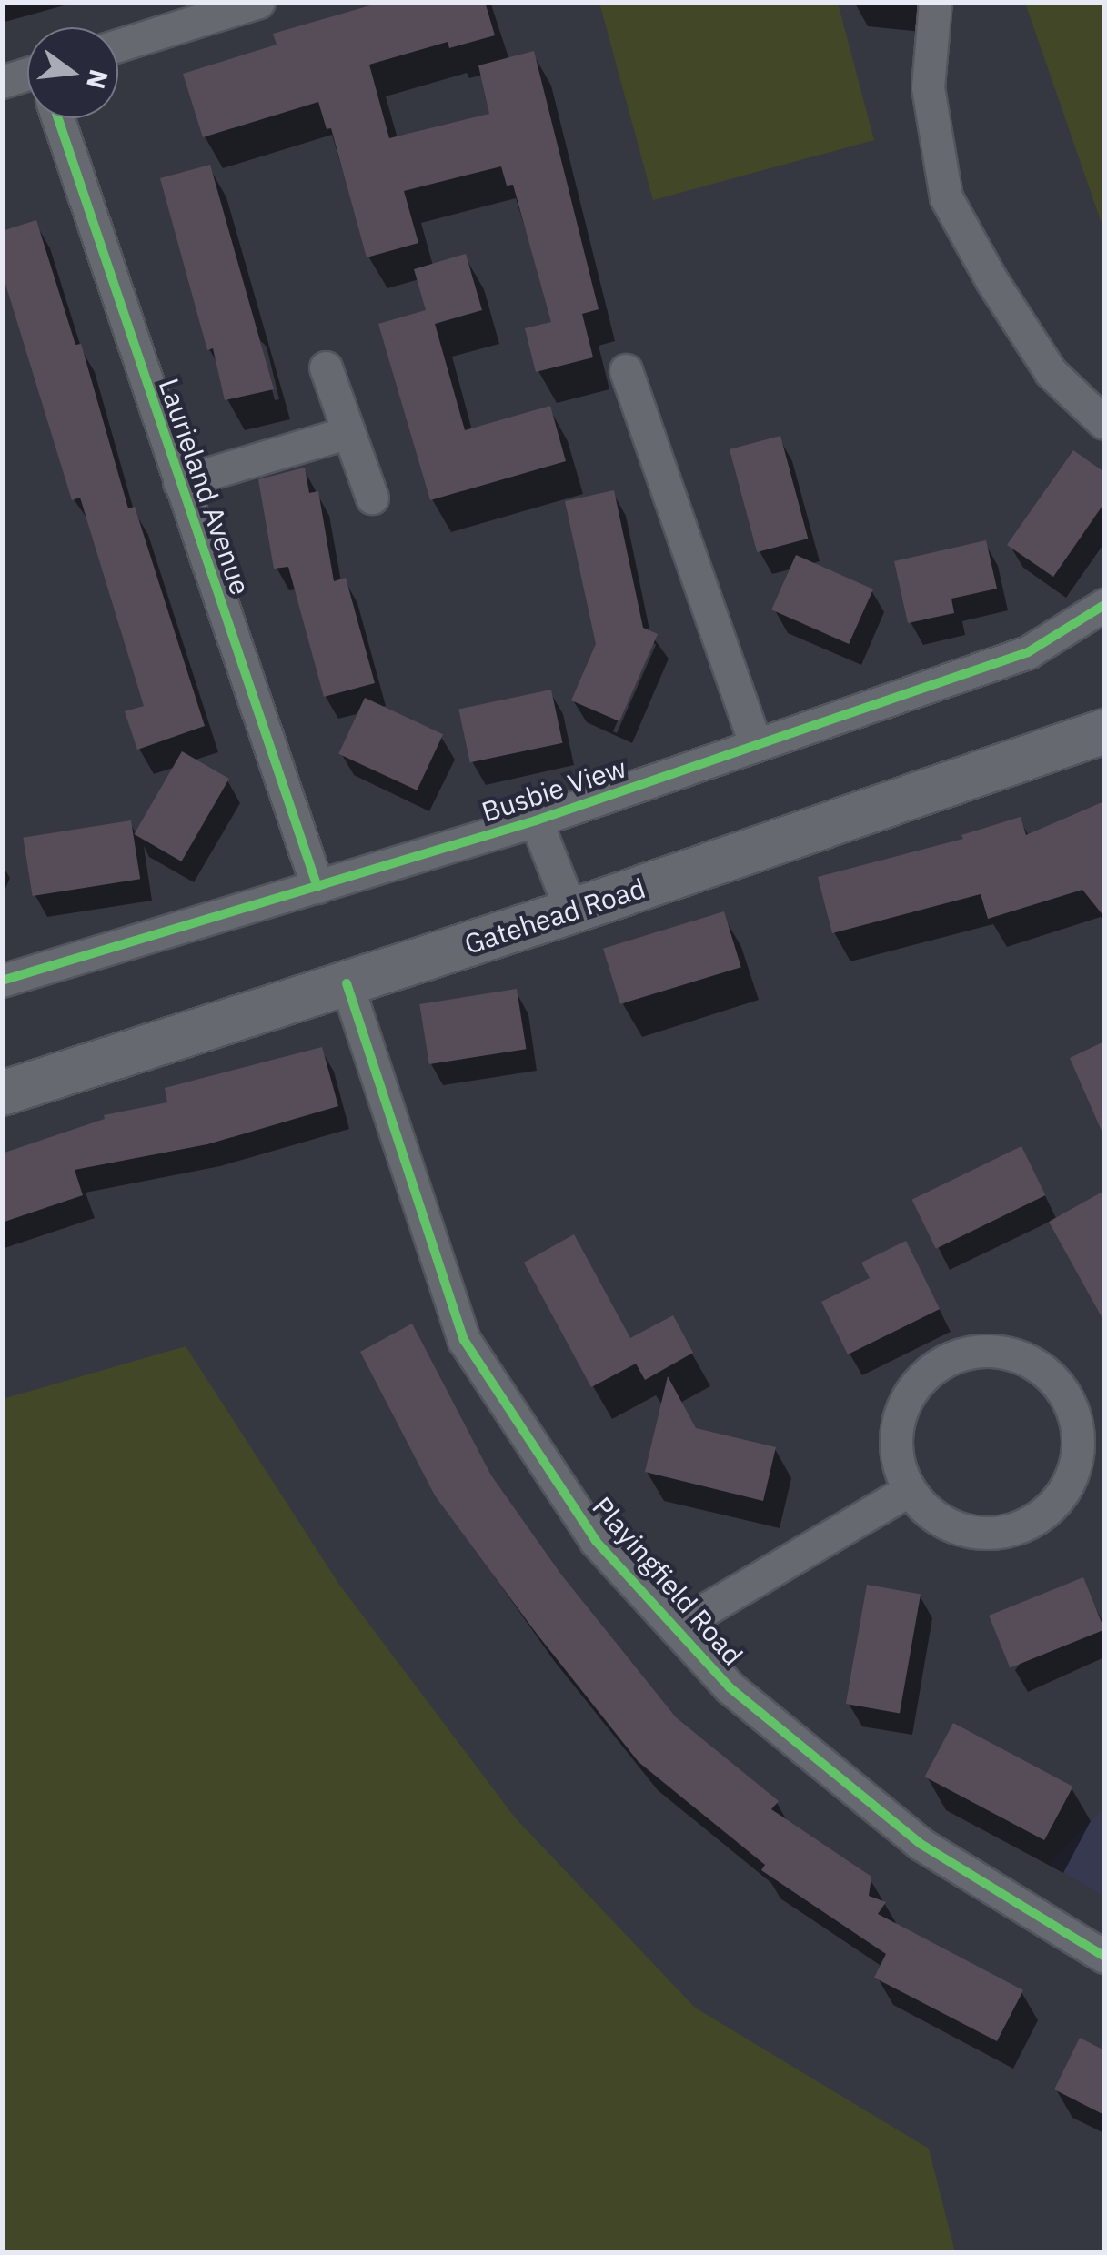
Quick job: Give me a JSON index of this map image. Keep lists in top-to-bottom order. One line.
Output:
{"streets":{"main road":["Gatehead Road"],"street":["Laurieland Avenue","Busbie View","Playingfield Road"]},"crossings":[["Laurieland Avenue","Busbie View"],["Gatehead Road","Playingfield Road"]],"north":"right"}
